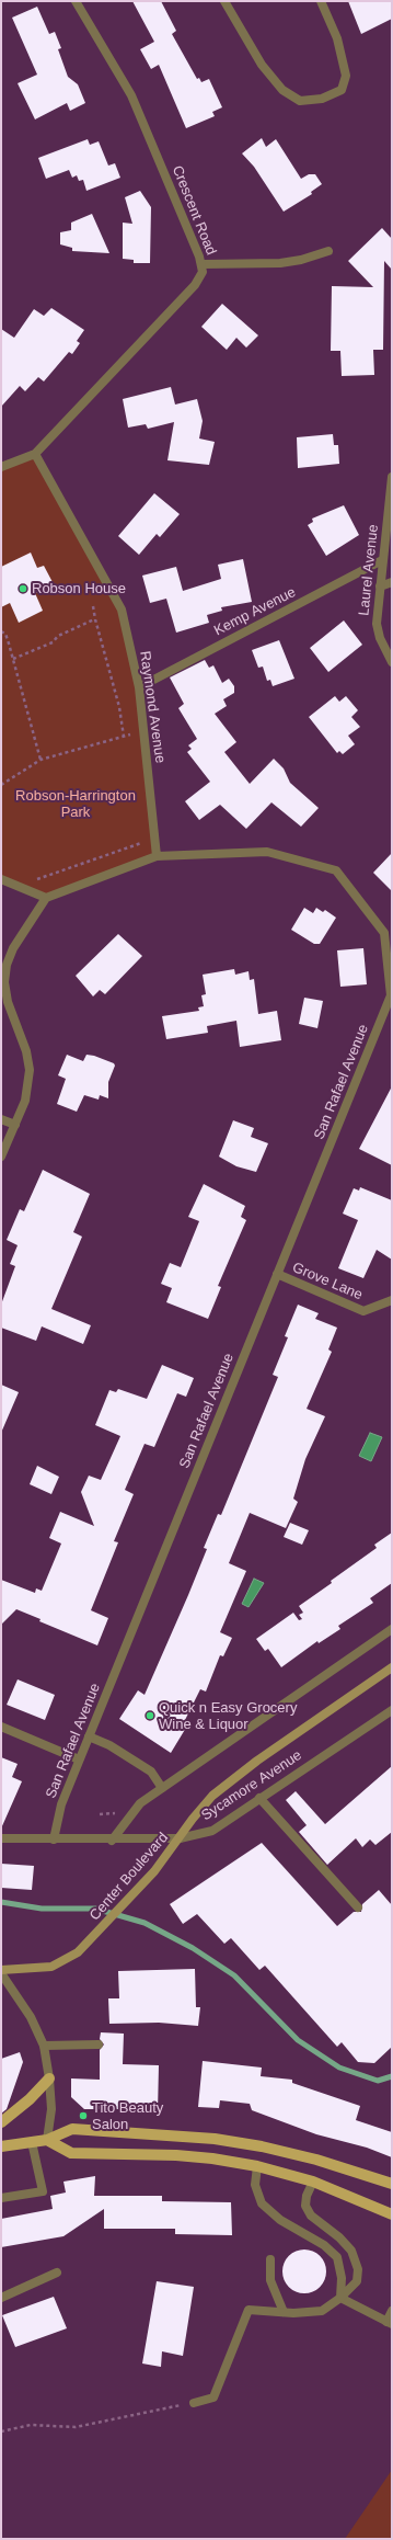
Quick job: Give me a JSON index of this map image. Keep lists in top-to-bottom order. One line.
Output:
{"streets":{"main road":["Center Boulevard"],"street":["Crescent Road","Laurel Avenue","Kemp Avenue","Raymond Avenue","San Rafael Avenue","Grove Lane","Sycamore Avenue"]},"crossings":[["Crescent Road","Raymond Avenue"],["Laurel Avenue","Kemp Avenue"],["Kemp Avenue","Raymond Avenue"],["San Rafael Avenue","Grove Lane"],["San Rafael Avenue","Sycamore Avenue"],["Sycamore Avenue","Center Boulevard"]],"parks":["Robson-Harrington Park"],"places":["Robson House","Quick n Easy Grocery Wine & Liquor","Tito Beauty Salon"]}
